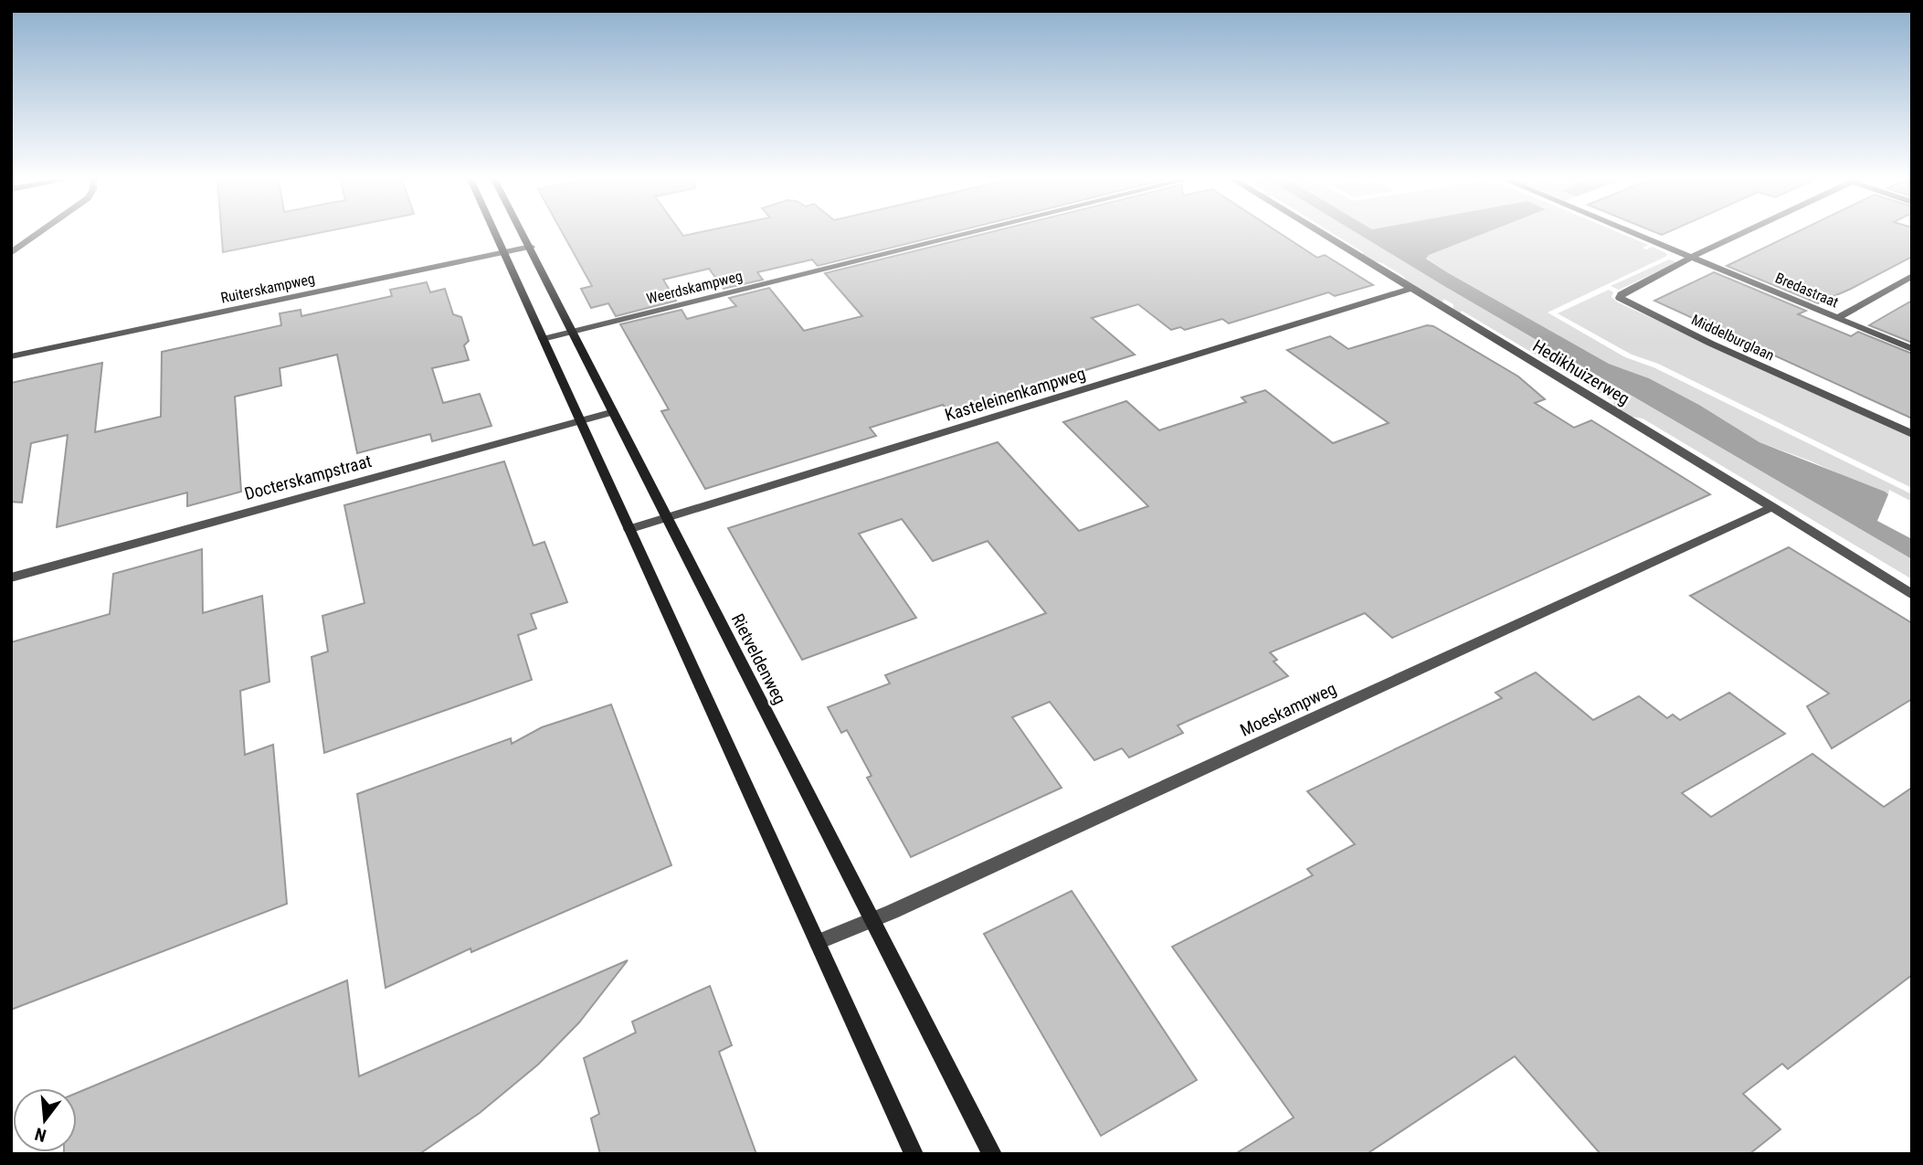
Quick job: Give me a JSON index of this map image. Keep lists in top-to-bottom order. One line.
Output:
{"streets":{"main road":["Rietveldenweg"],"street":["Weerdskampweg","Ruiterskampweg","Bredastraat","Middelburglaan","Hedikhuizerweg","Kasteleinenkampweg","Docterskampstraat","Moeskampweg"]},"crossings":[["Weerdskampweg","Rietveldenweg"],["Ruiterskampweg","Rietveldenweg"],["Bredastraat","Middelburglaan"],["Hedikhuizerweg","Kasteleinenkampweg"],["Hedikhuizerweg","Moeskampweg"],["Kasteleinenkampweg","Rietveldenweg"],["Docterskampstraat","Rietveldenweg"],["Rietveldenweg","Moeskampweg"]],"north":"bottom"}
